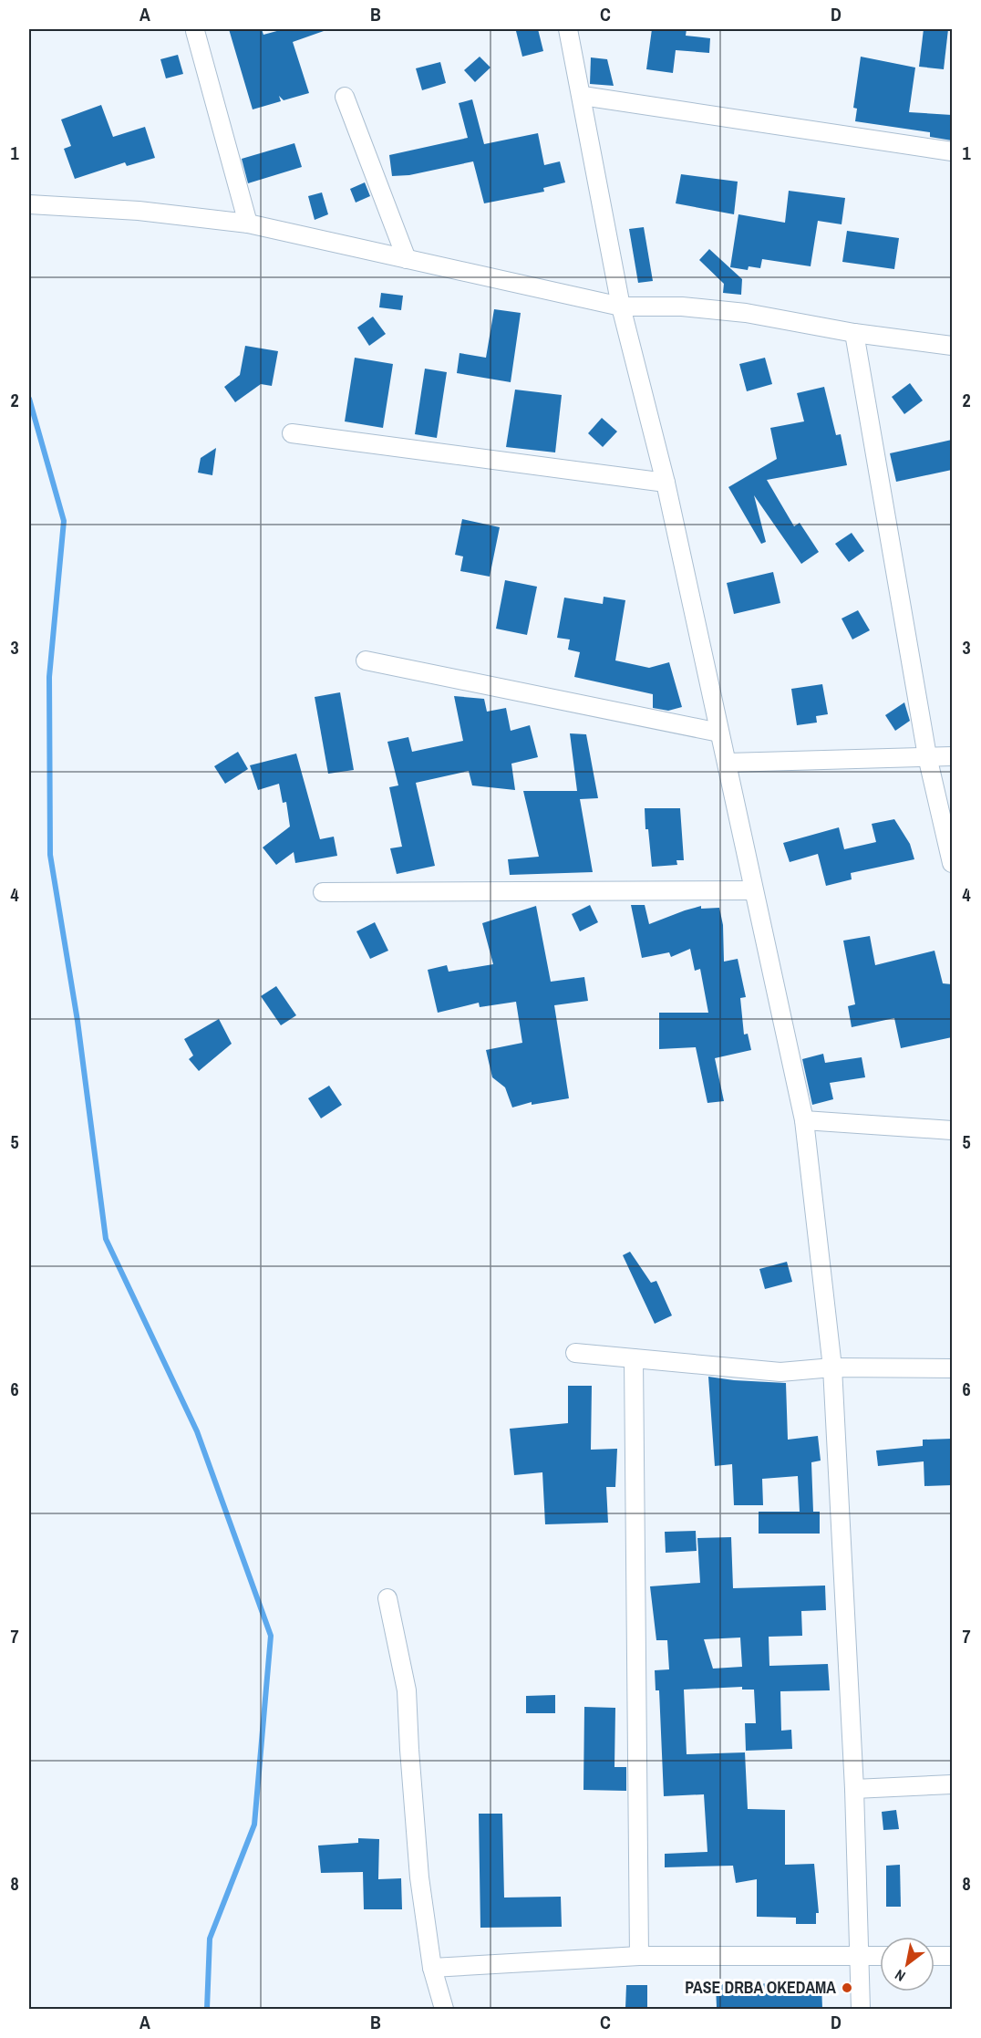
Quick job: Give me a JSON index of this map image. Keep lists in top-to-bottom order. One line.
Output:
{"places":["PASE DRBA OKEDAMA"],"north":"bottom left","grid":{"columns":["A","B","C","D"],"rows":["1","2","3","4","5","6","7","8"]}}
